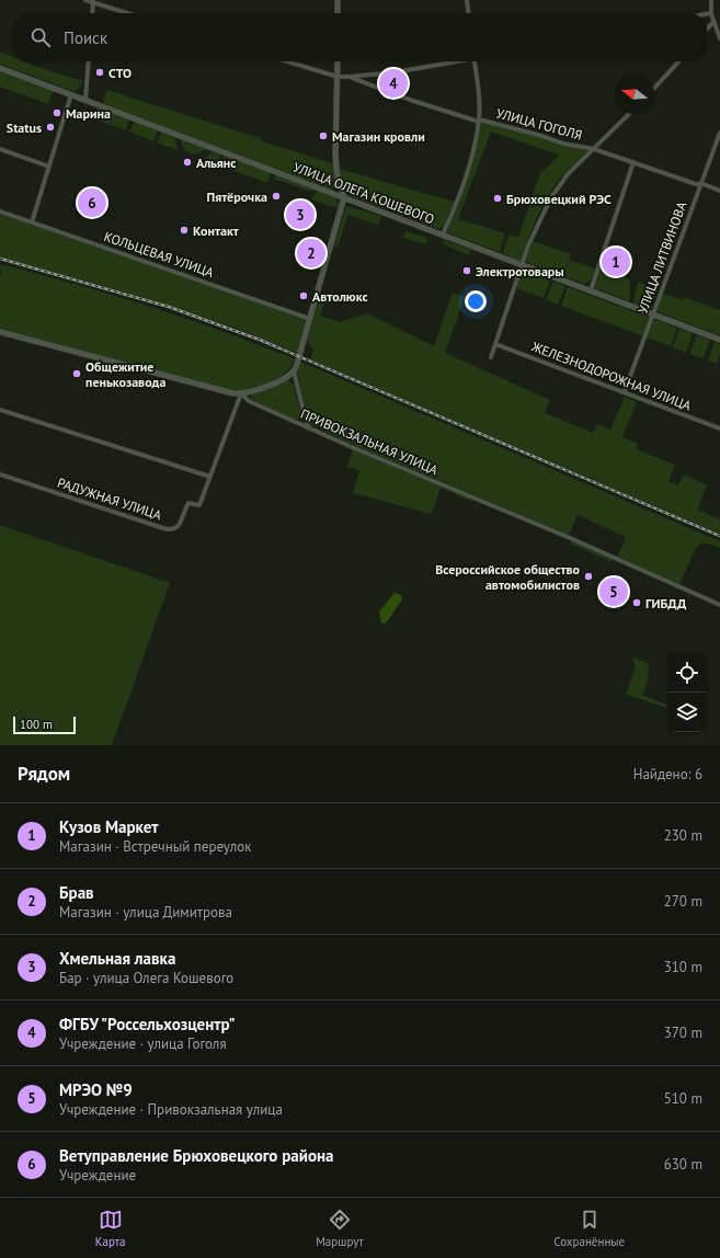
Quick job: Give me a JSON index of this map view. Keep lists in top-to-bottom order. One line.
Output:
{"streets":{"main road":["УЛИЦА ОЛЕГА КОШЕВОГО","ПРИВОКЗАЛЬНАЯ УЛИЦА"],"street":["УЛИЦА ГОГОЛЯ","КОЛЬЦЕВАЯ УЛИЦА","УЛИЦА ЛИТВИНОВА","ЖЕЛЕЗНОДОРОЖНАЯ УЛИЦА","РАДУЖНАЯ УЛИЦА"]},"crossings":[["УЛИЦА ГОГОЛЯ","УЛИЦА ОЛЕГА КОШЕВОГО"],["УЛИЦА ГОГОЛЯ","УЛИЦА ЛИТВИНОВА"],["УЛИЦА ОЛЕГА КОШЕВОГО","УЛИЦА ЛИТВИНОВА"],["УЛИЦА ЛИТВИНОВА","ЖЕЛЕЗНОДОРОЖНАЯ УЛИЦА"]],"places":["СТО","Марина","Status","Магазин кровли","Альянс","Пятёрочка","Брюховецкий РЭС","Контакт","Электротовары","Автолюкс","Общежитие пенькозавода","Всероссийское общество автомобилистов","ГИБДД"],"scale_bar":"100 m","north":"left","page":{"search":"Поиск","pins":["4","6","3","2","1","5"],"scale":"100 m","heading":["Рядом","Найдено: 6"],"list":[{"mark":"1","name":"Кузов Маркет","note":"Магазин · Встречный переулок","value":"230 m"},{"mark":"2","name":"Брав","note":"Магазин · улица Димитрова","value":"270 m"},{"mark":"3","name":"Хмельная лавка","note":"Бар · улица Олега Кошевого","value":"310 m"},{"mark":"4","name":"ФГБУ \"Россельхозцентр\"","note":"Учреждение · улица Гоголя","value":"370 m"},{"mark":"5","name":"МРЭО №9","note":"Учреждение · Привокзальная улица","value":"510 m"},{"mark":"6","name":"Ветуправление Брюховецкого района","note":"Учреждение","value":"630 m"}],"nav":["Карта","Маршрут","Сохранённые"]}}
